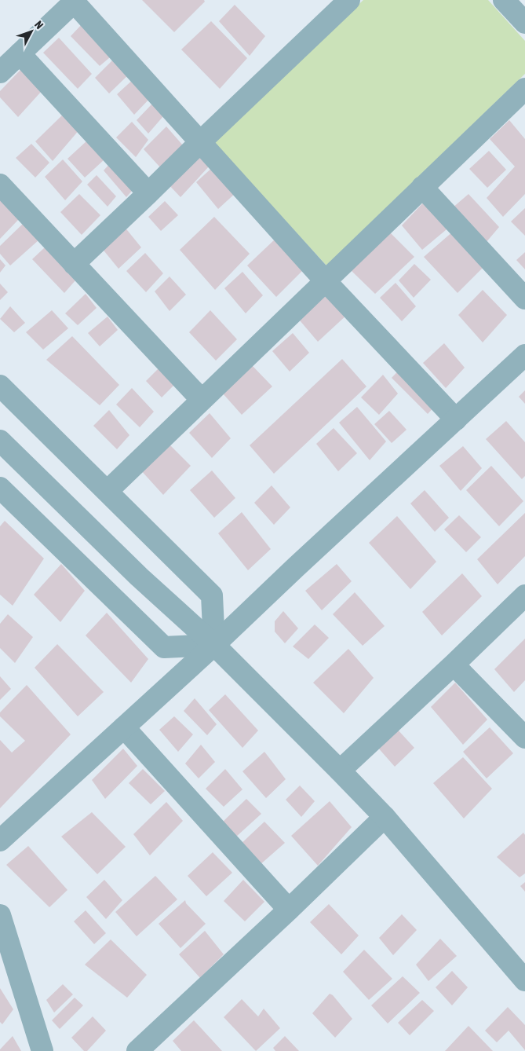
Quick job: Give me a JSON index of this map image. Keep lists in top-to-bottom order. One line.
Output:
{"north":"top right"}
